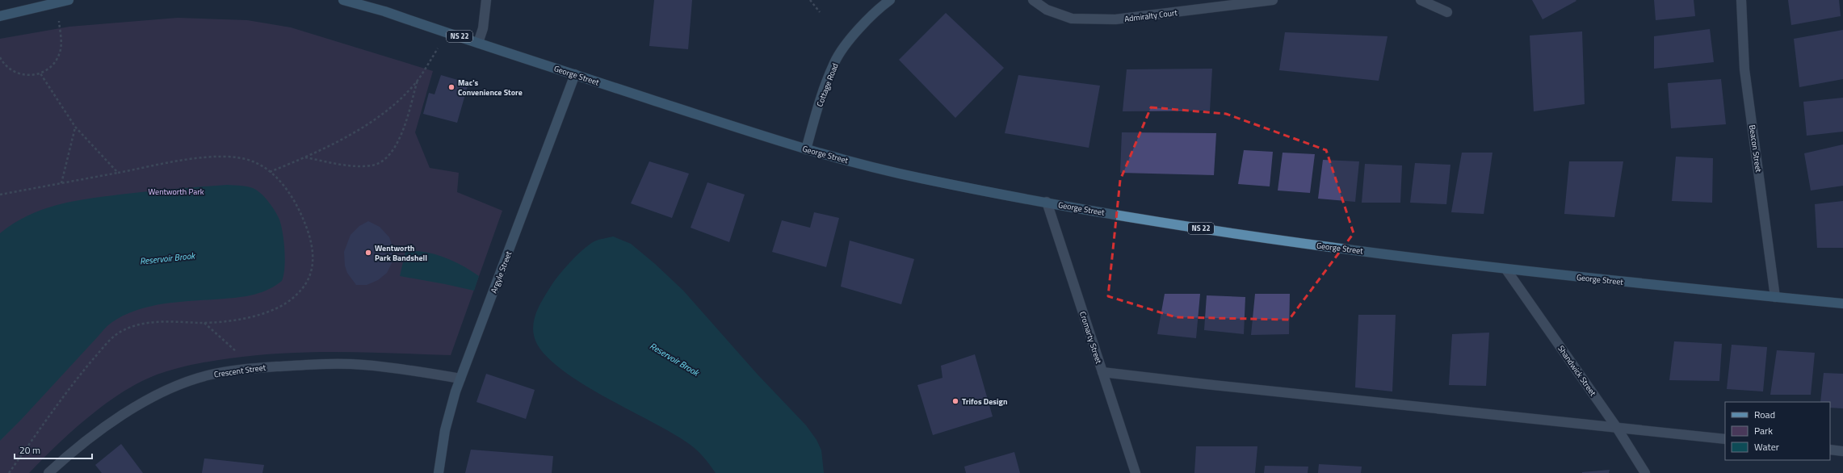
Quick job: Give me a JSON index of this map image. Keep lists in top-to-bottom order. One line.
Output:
{"streets":{"main road":["NS 22","George Street"],"street":["Admiralty Court","Cottage Road","Beacon Street","Argyle Street","Cromarty Street","Crescent Street","Shandwick Street"]},"crossings":[["George Street","Cottage Road"],["George Street","Beacon Street"],["George Street","Argyle Street"],["George Street","Cromarty Street"],["George Street","Shandwick Street"],["Argyle Street","Crescent Street"]],"water":["Reservoir Brook"],"parks":["Wentworth Park"],"places":["Mac's Convenience Store","Wentworth Park Bandshell","Trifos Design"],"legend":["Road","Park","Water"],"scale_bar":"20 m"}
